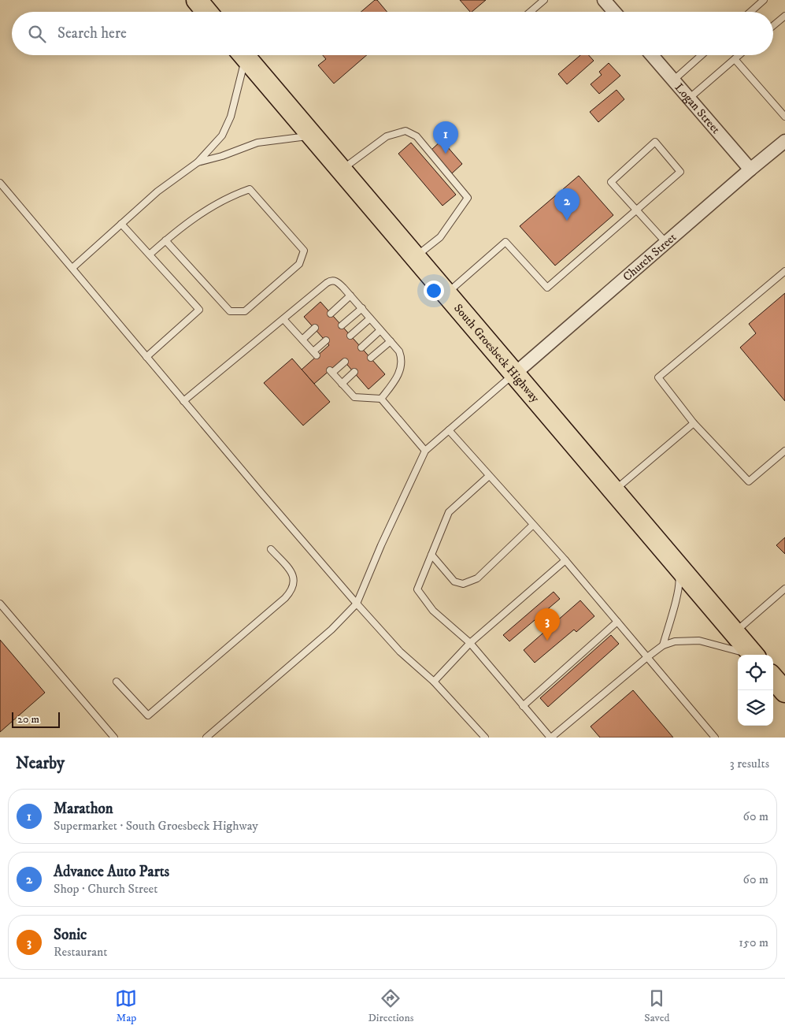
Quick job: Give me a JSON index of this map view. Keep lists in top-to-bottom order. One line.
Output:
{"streets":{"main road":["South Groesbeck Highway"],"street":["Logan Street","Church Street"]},"crossings":[["Logan Street","Church Street"],["Church Street","South Groesbeck Highway"]],"scale_bar":"20 m","page":{"search":"Search here","pins":["1","2","3"],"scale":"20 m","heading":["Nearby","3 results"],"list":[{"mark":"1","name":"Marathon","note":"Supermarket · South Groesbeck Highway","value":"60 m"},{"mark":"2","name":"Advance Auto Parts","note":"Shop · Church Street","value":"60 m"},{"mark":"3","name":"Sonic","note":"Restaurant","value":"150 m"}],"nav":["Map","Directions","Saved"]}}
